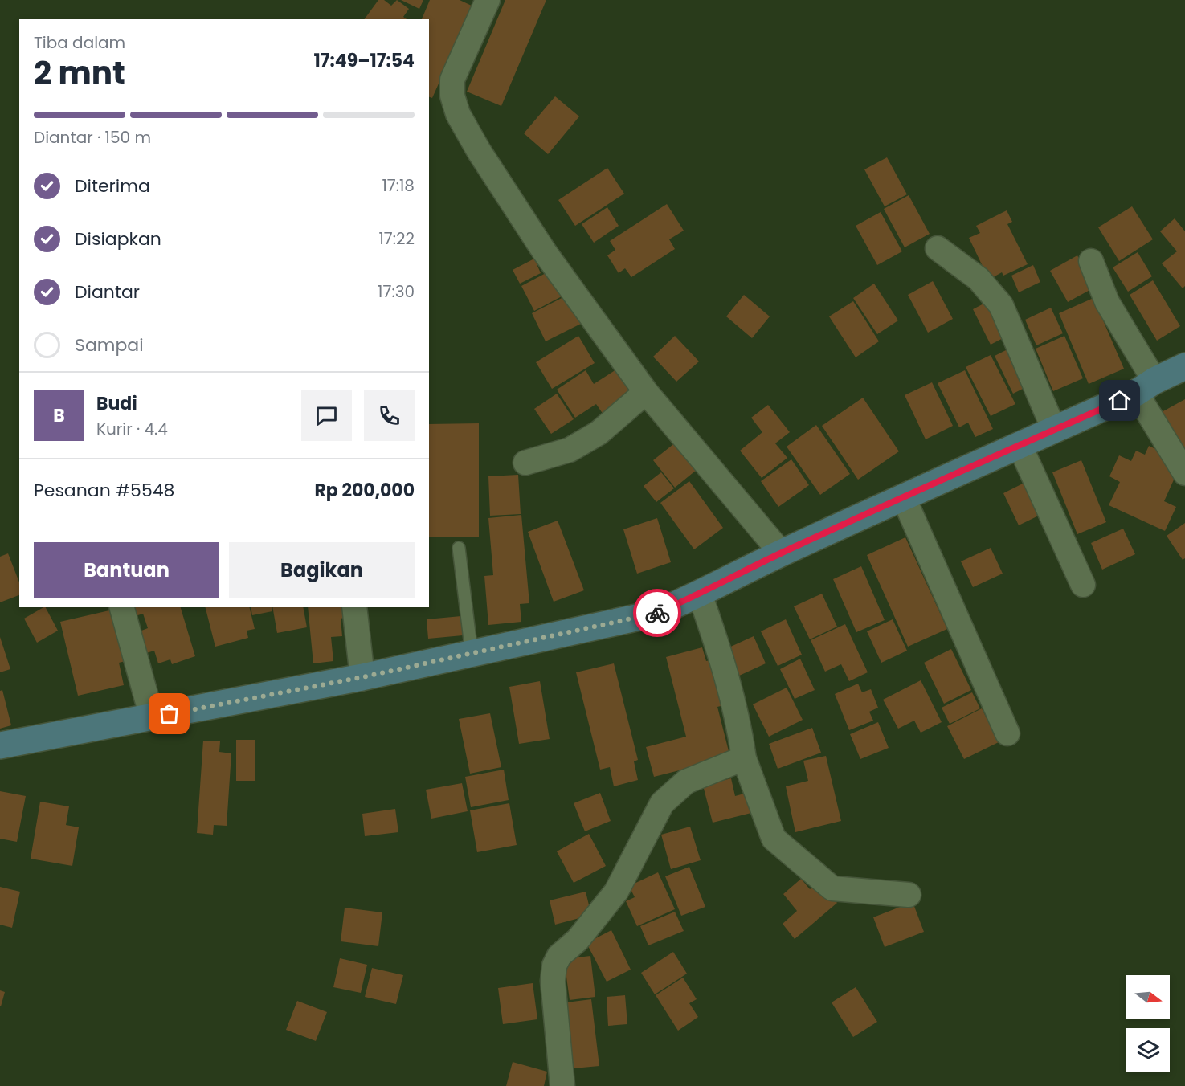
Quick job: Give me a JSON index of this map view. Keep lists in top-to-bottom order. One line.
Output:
{"north":"right","page":{"heading":["2 mnt","Tiba dalam","17:49–17:54"],"panel":["Budi","Kurir · 4.4","Pesanan #5548","Rp 200,000"],"bar":"Diantar · 150 m","list":[["Diterima","17:18"],["Disiapkan","17:22"],["Diantar","17:30"],"Sampai"],"round":"B","buttons":["Bantuan","Bagikan"]}}
